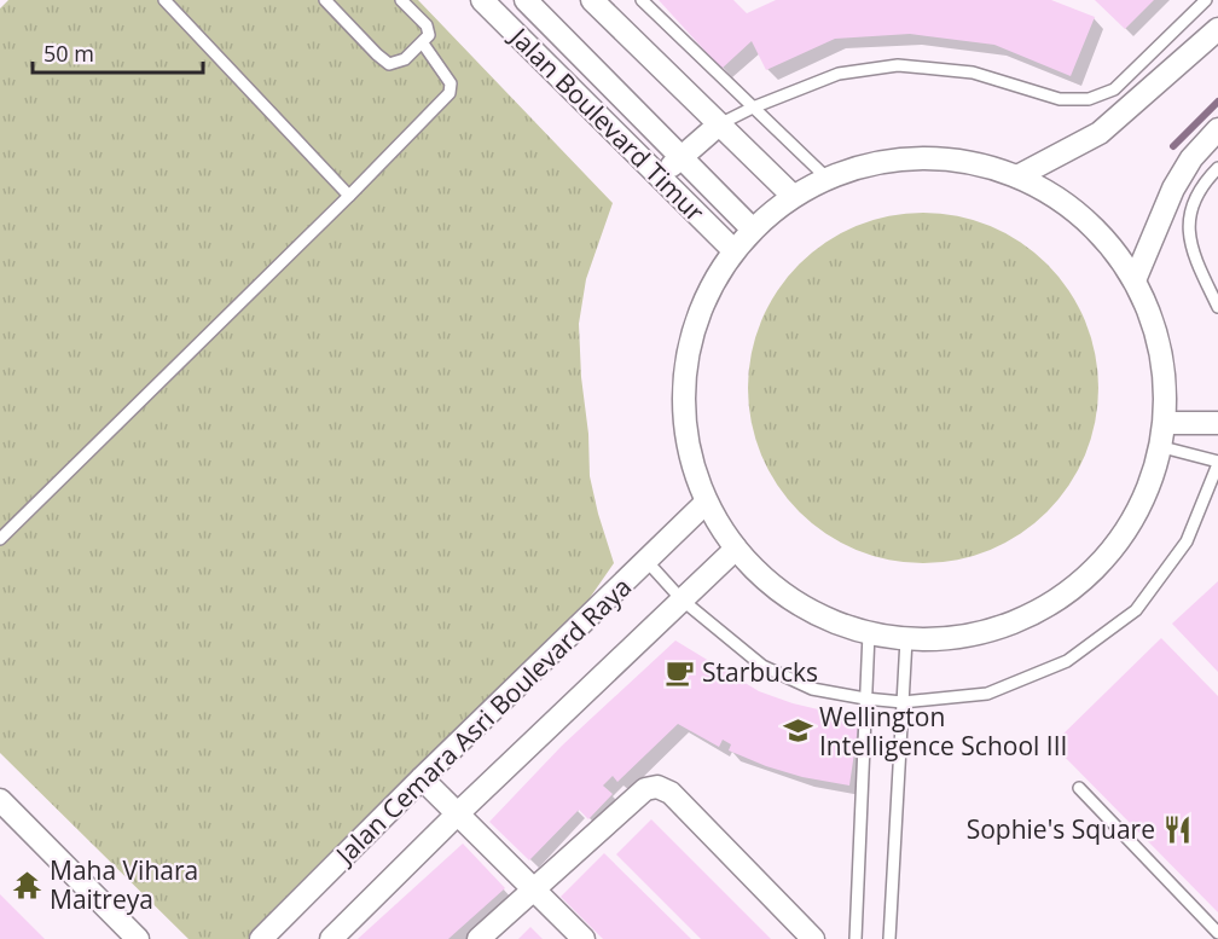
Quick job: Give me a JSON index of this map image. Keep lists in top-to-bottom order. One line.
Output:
{"streets":{"street":["Jalan Boulevard Timur","Jalan Cemara Asri Boulevard Raya"]},"places":{"cafe":["Starbucks"],"school or university":["Wellington Intelligence School III"],"restaurant":["Sophie's Square"],"temple":["Maha Vihara Maitreya"]},"scale_bar":"50 m"}
